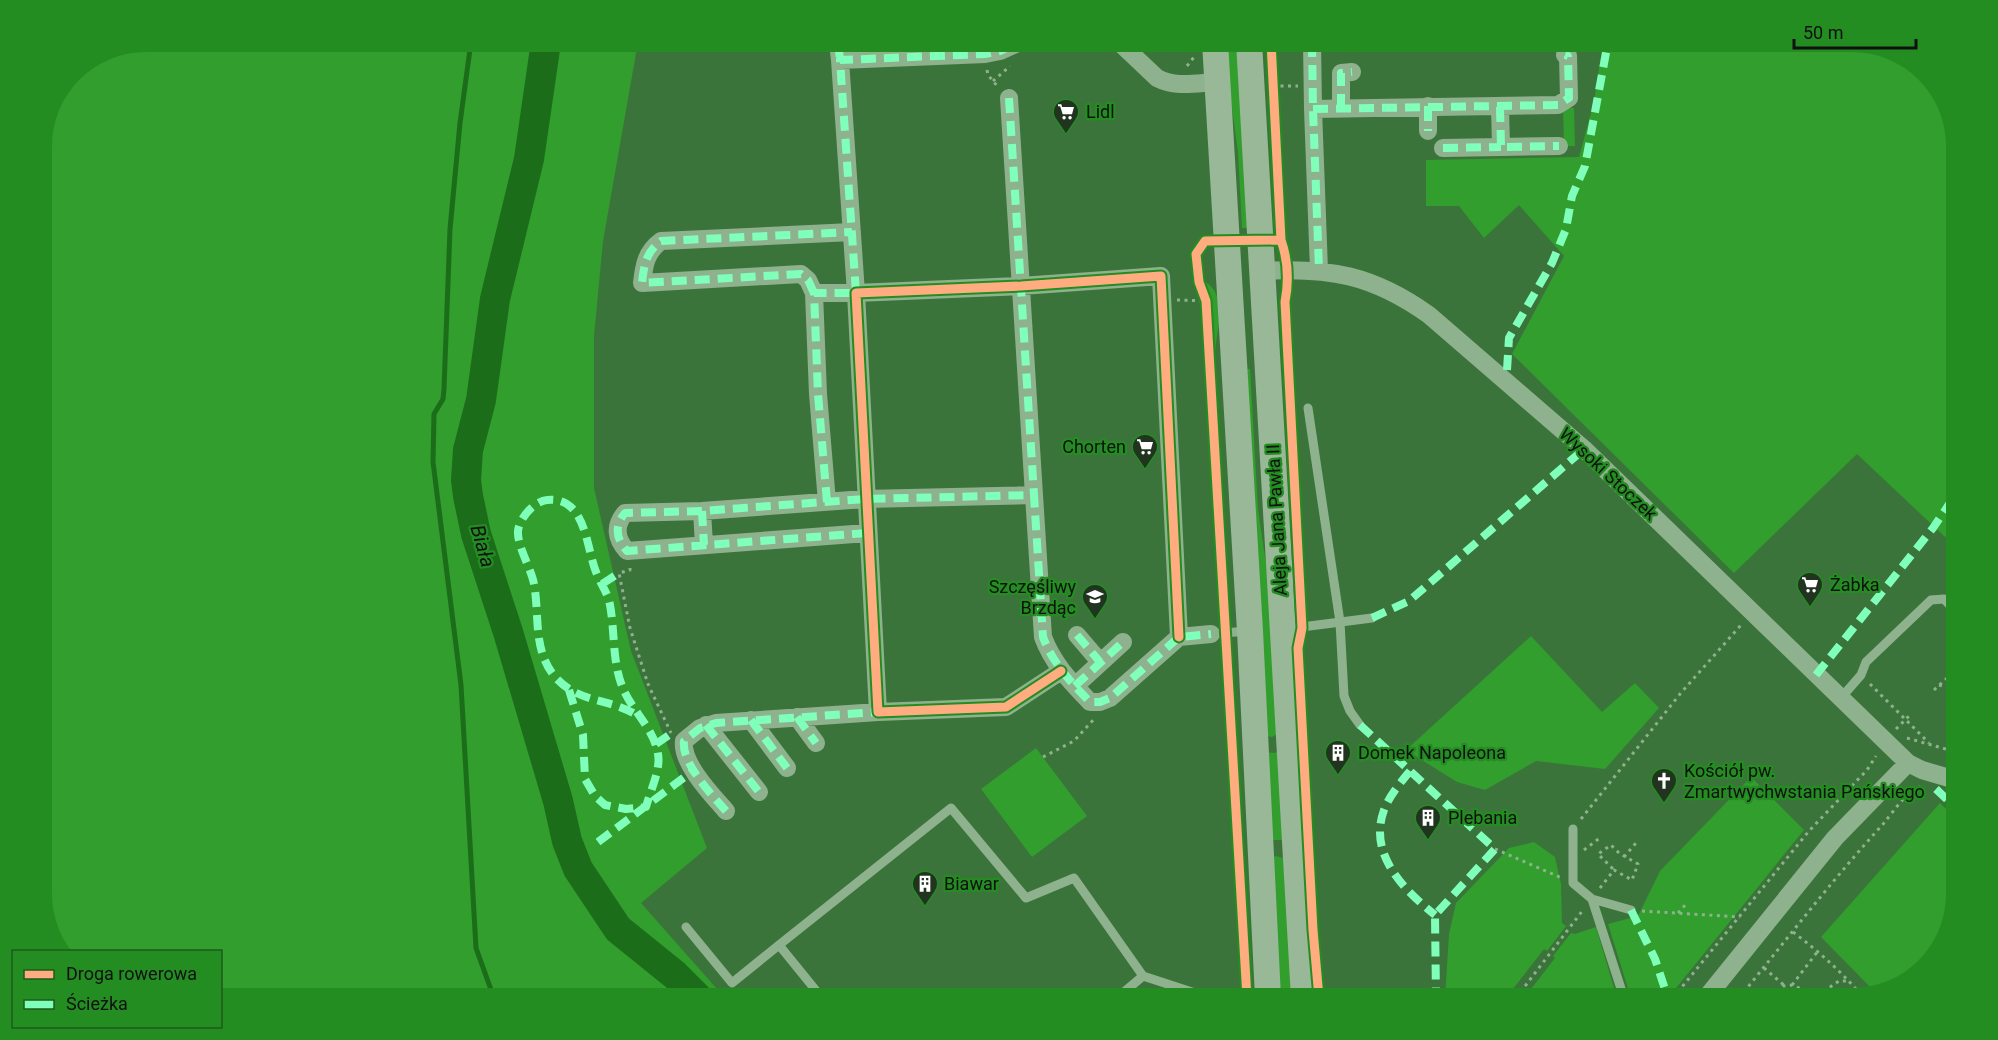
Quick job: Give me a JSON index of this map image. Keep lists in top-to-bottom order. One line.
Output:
{"streets":{"main road":["Aleja Jana Pawła II"],"street":["Wysoki Stoczek"]},"crossings":[["Wysoki Stoczek","Aleja Jana Pawła II"]],"water":["Biała"],"places":{"supermarket":["Lidl","Chorten","Żabka"],"school or university":["Szczęśliwy Brzdąc"],"building":["Domek Napoleona","Plebania","Biawar"],"church":["Kościół pw. Zmartwychwstania Pańskiego"]},"legend":["Droga rowerowa","Ścieżka"],"scale_bar":"50 m"}
